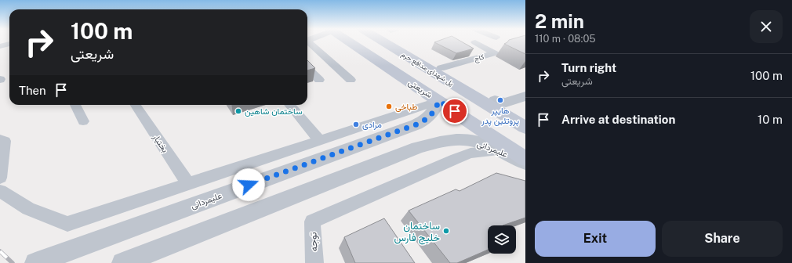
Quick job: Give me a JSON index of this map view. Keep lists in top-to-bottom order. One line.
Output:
{"streets":{"main road":["پل شهدای مدافع حرم","شریعتی"],"street":["کاج","بختیار","علیمردانی","توجه"]},"crossings":[["پل شهدای مدافع حرم","شریعتی"],["پل شهدای مدافع حرم","علیمردانی"],["شریعتی","علیمردانی"],["علیمردانی","توجه"]],"places":["هایپر پروتئین پدر","طباخی","ساختمان شاهین","مرادی","ساختمان خلیج فارس"],"page":{"heading":["2 min","110 m · 08:05"],"turn":["100 m","شریعتی"],"list":[{"name":"Turn right","note":"شریعتی","value":"100 m"},{"name":"Arrive at destination","value":"10 m"}],"then":"Then","buttons":["Exit","Share"]}}
